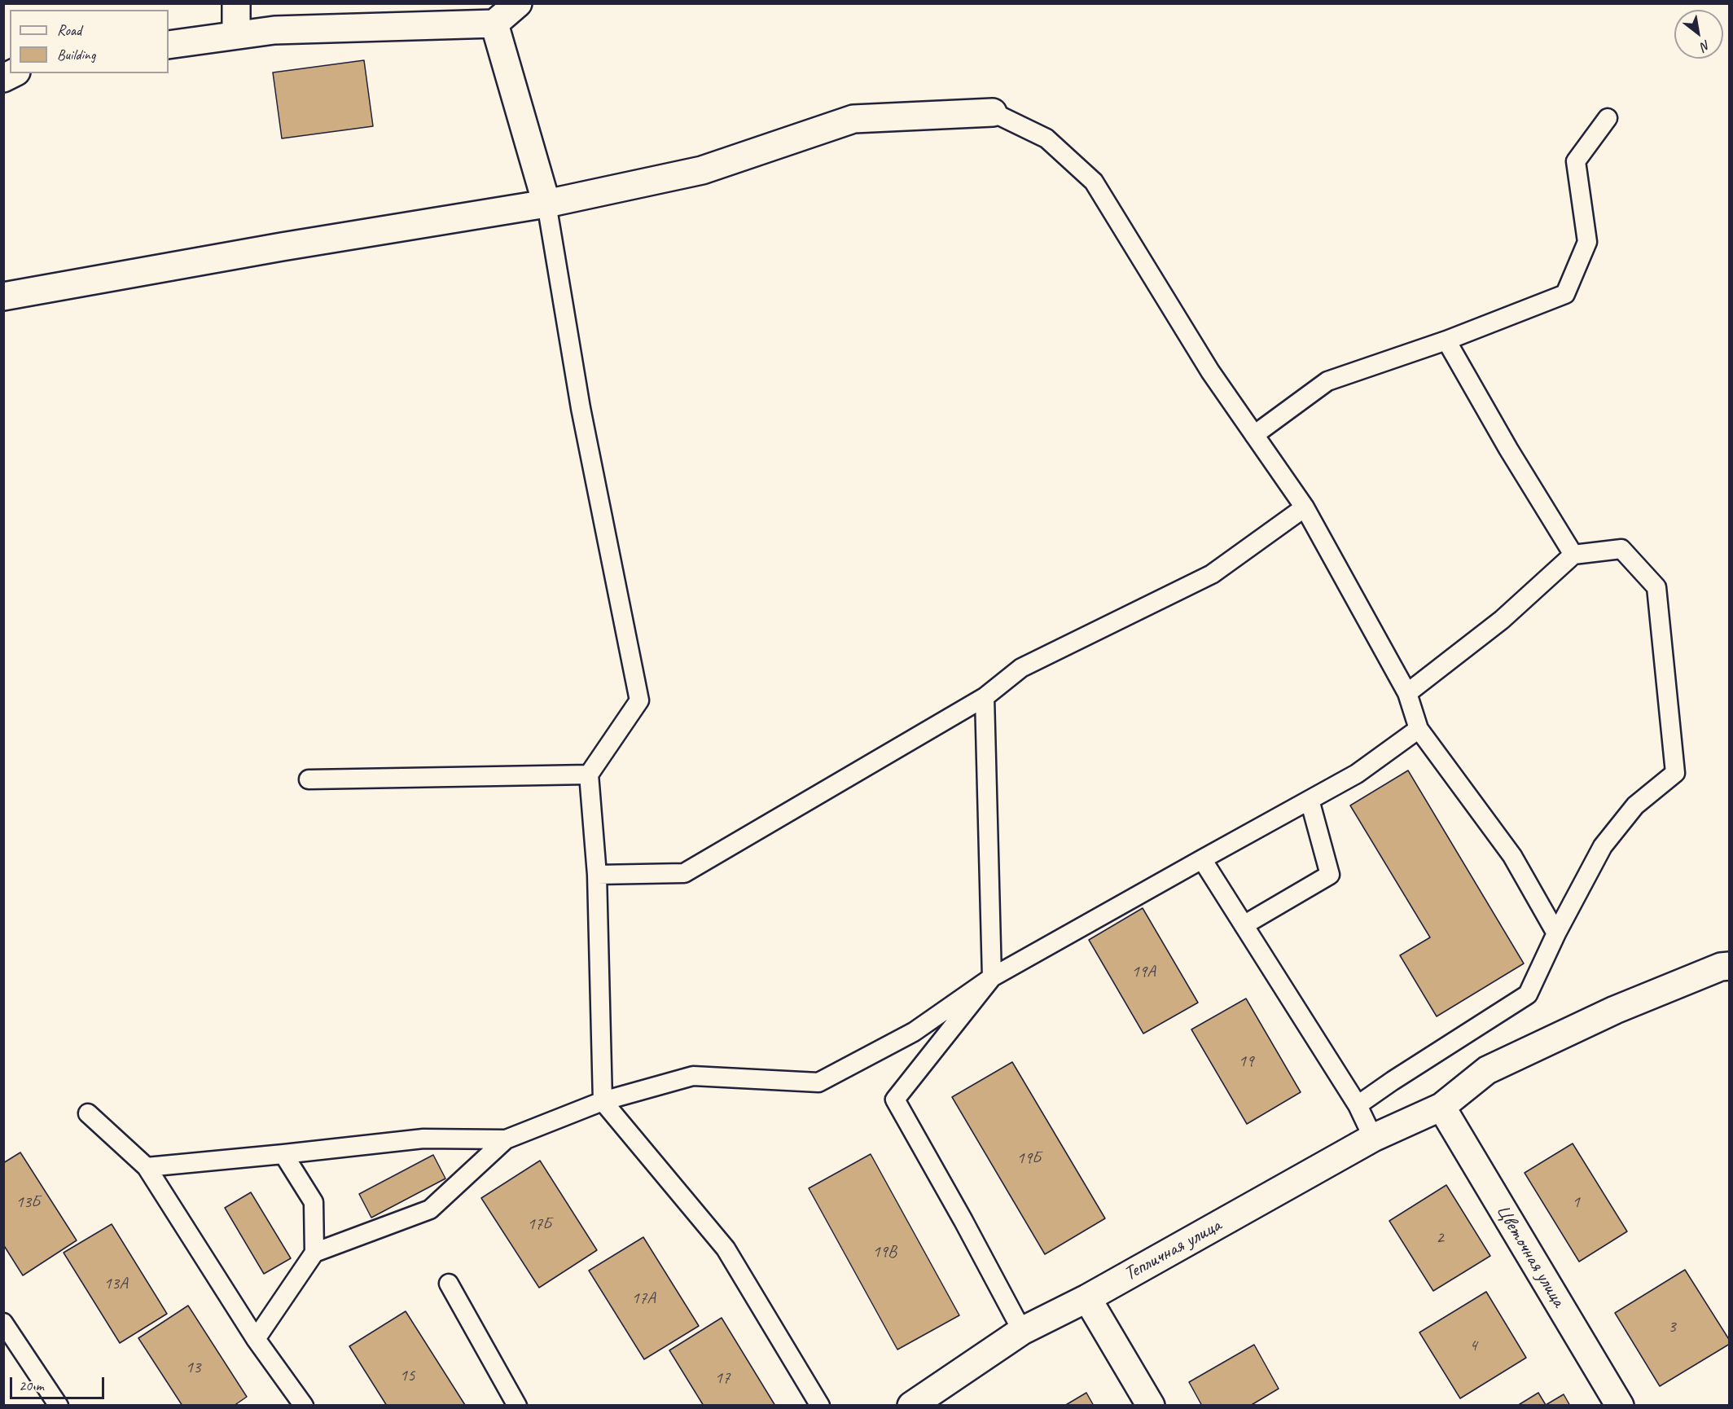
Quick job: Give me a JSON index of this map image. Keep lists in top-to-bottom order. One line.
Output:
{"streets":{"street":["Тепличная улица","Цветочная улица"]},"crossings":[["Тепличная улица","Цветочная улица"]],"house_numbers":["19А","19","19Б","13Б","1","17Б","2","19В","13А","17А","3","4","13","15","17"],"legend":["Road","Building"],"scale_bar":"20 m","north":"bottom right"}
